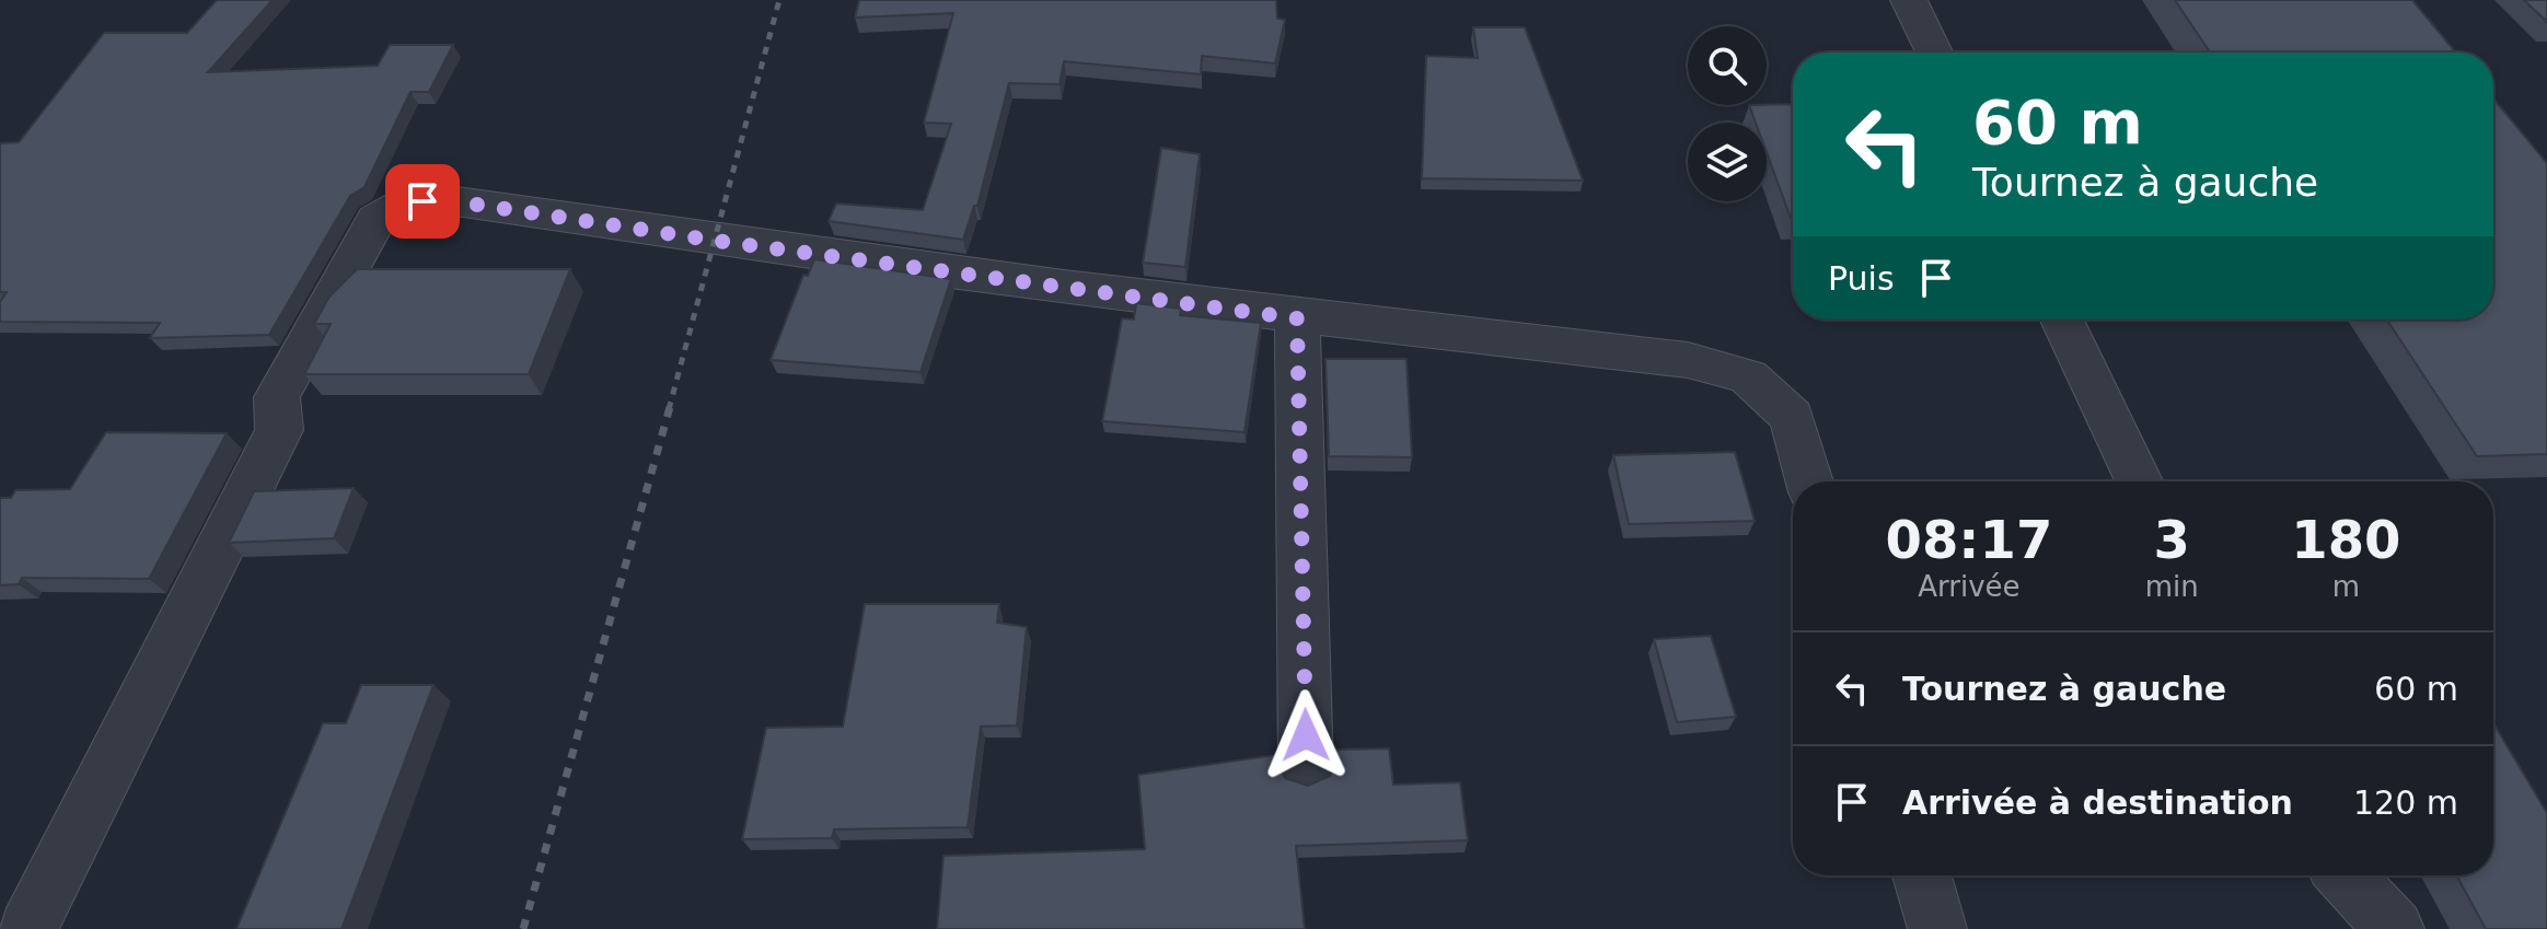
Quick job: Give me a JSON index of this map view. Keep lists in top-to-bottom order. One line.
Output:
{"page":{"turn":["60 m","Tournez à gauche"],"then":"Puis","eta":["08:17","Arrivée","3","min","180","m"],"list":[{"name":"Tournez à gauche","value":"60 m"},{"name":"Arrivée à destination","value":"120 m"}]}}
